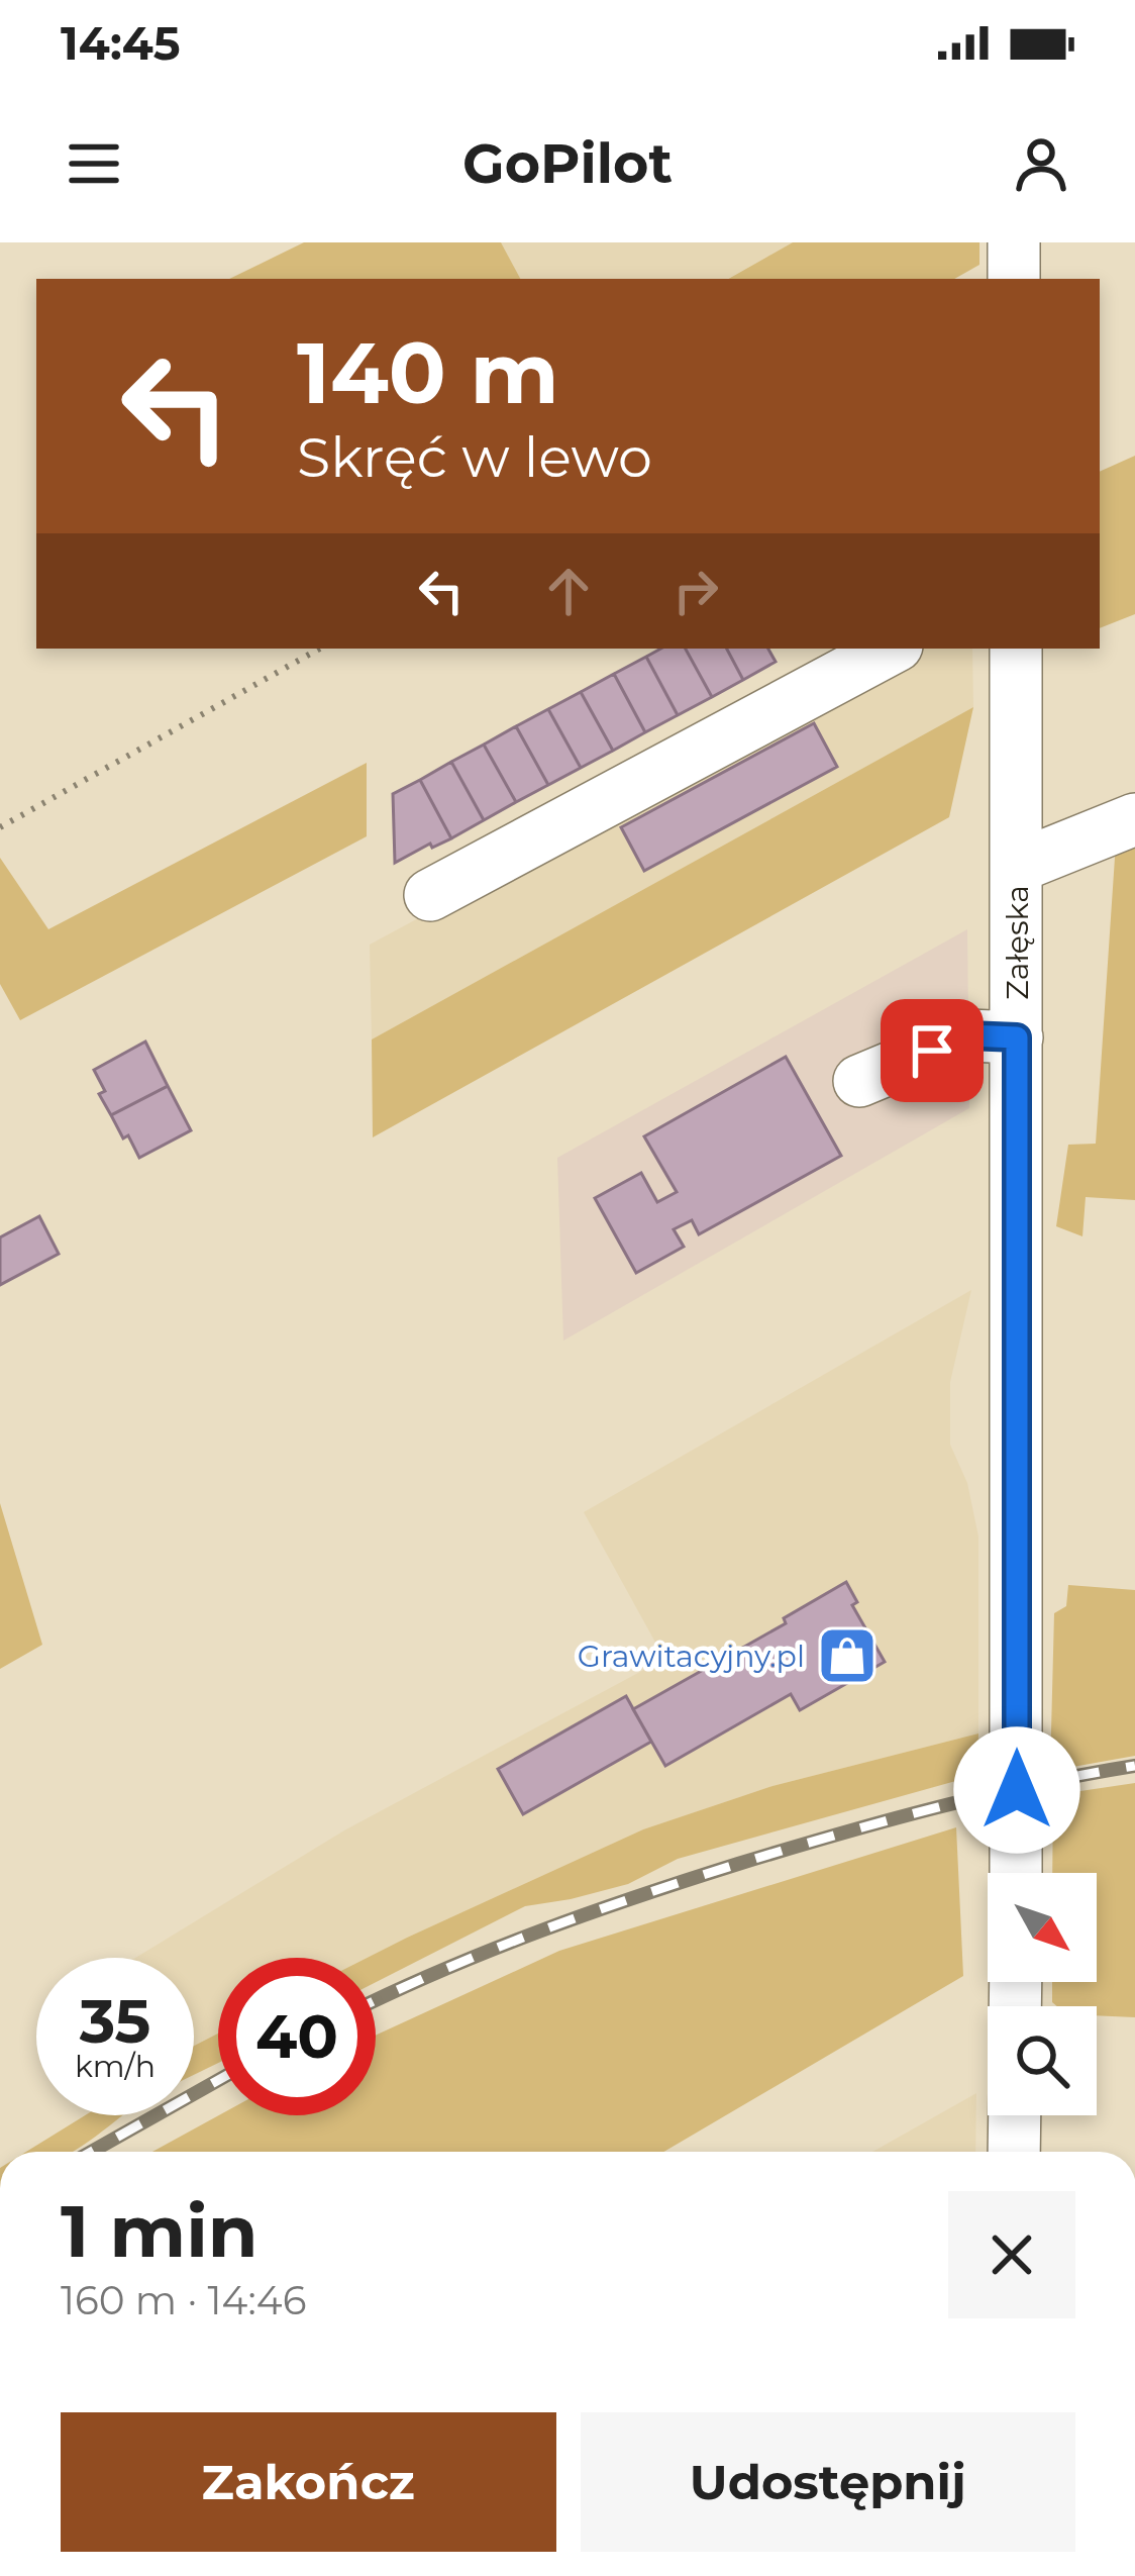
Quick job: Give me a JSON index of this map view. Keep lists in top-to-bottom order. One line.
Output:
{"streets":{"street":["Załęska"]},"places":{"shop":["Grawitacyjny.pl"]},"north":"bottom right","page":{"status":"14:45","header":"GoPilot","turn":["140 m","Skręć w lewo"],"speed":"35 km/h","limit":"40","heading":["1 min","160 m · 14:46"],"buttons":["Zakończ","Udostępnij"]}}
